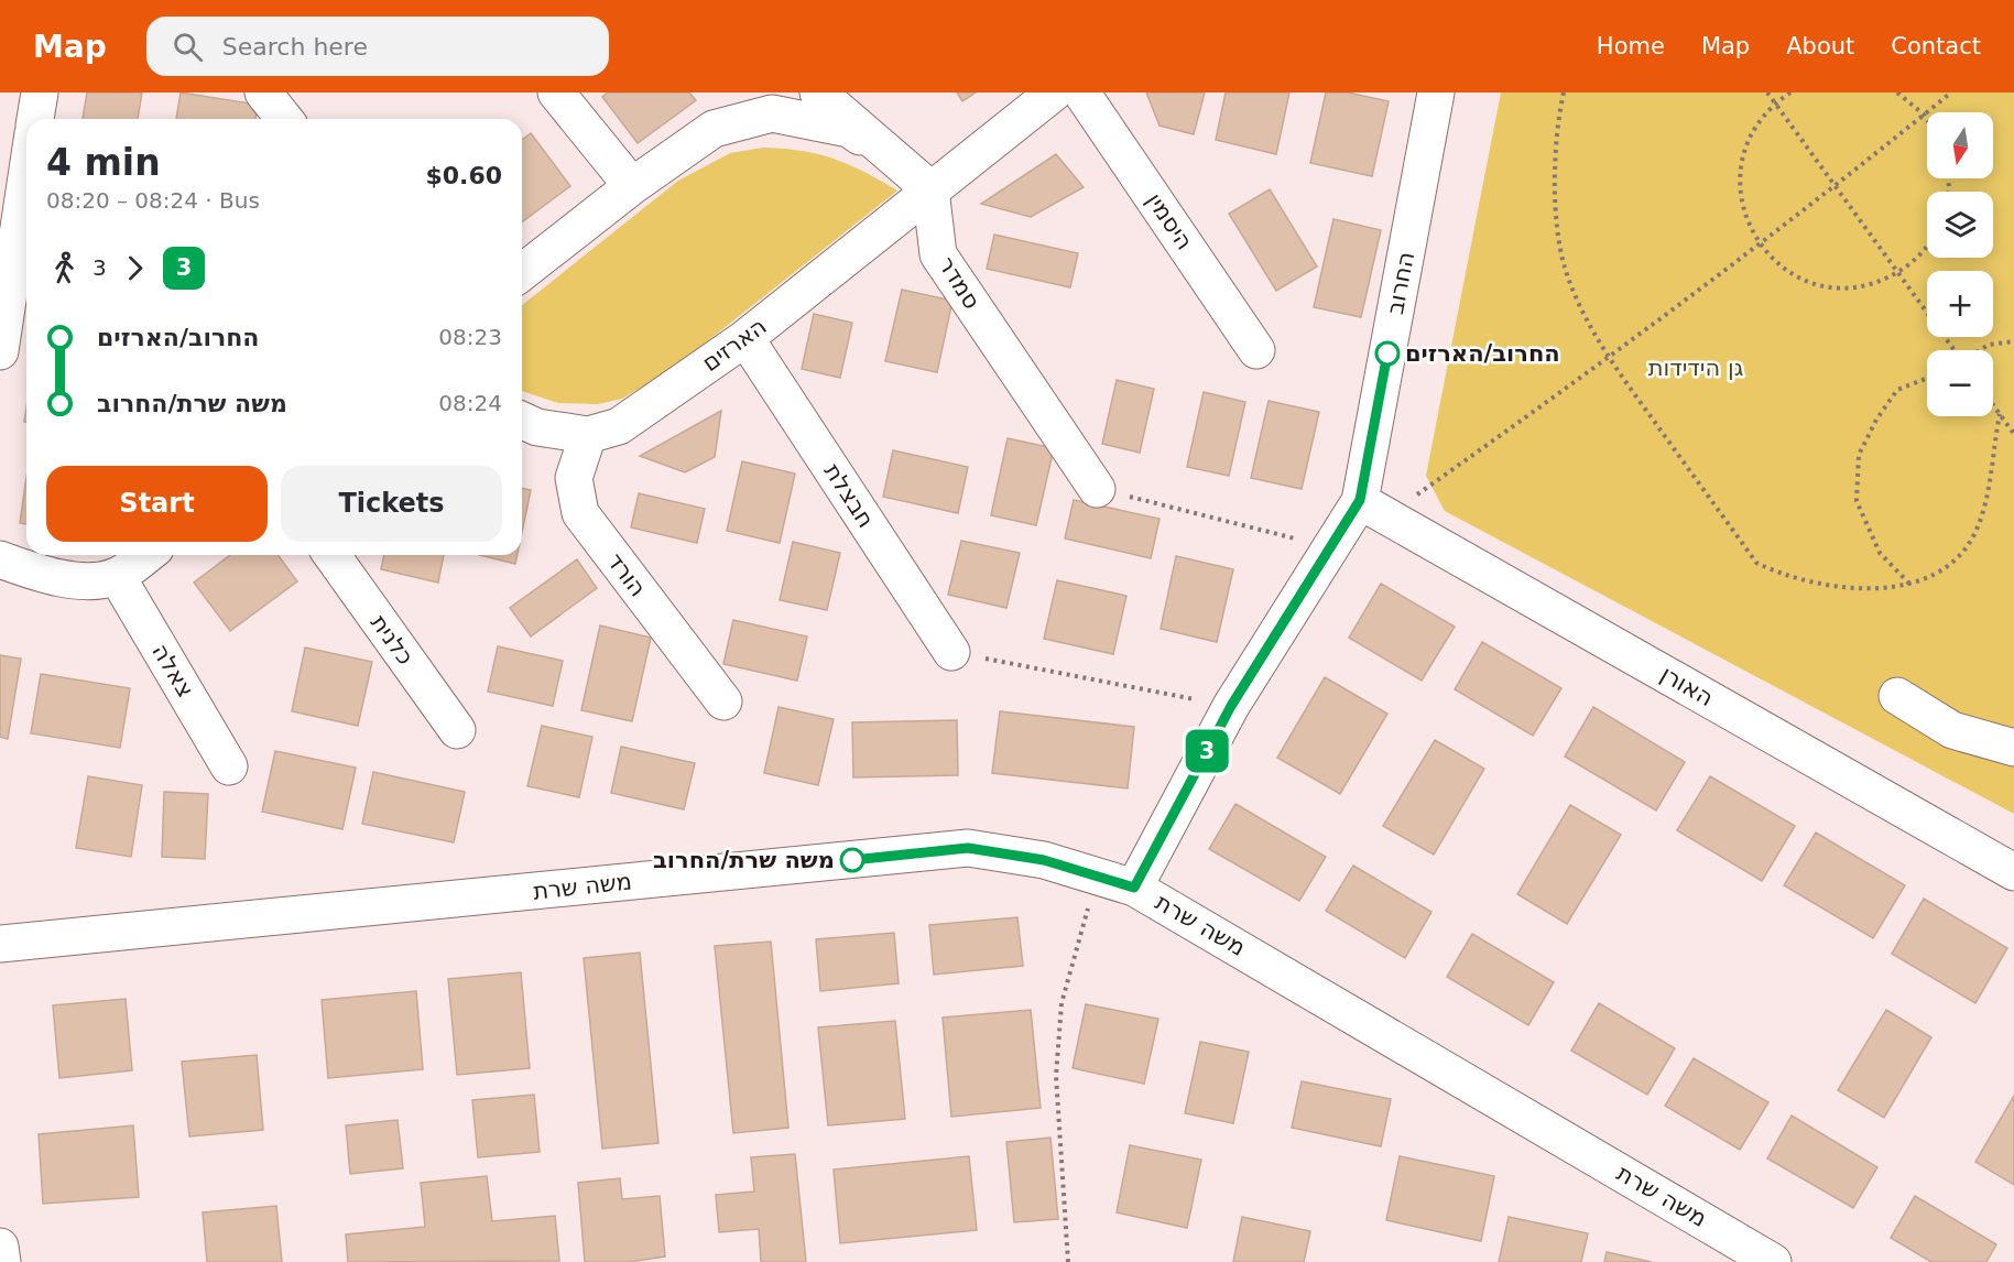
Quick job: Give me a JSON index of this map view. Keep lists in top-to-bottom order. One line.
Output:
{"streets":{"street":["היסמין","סמדר","החרוב","הארזים","חבצלת","הורד","כלנית","צאלה","האורן","משה שרת"]},"crossings":[["סמדר","הארזים"],["החרוב","האורן"],["החרוב","משה שרת"],["הארזים","חבצלת"],["הארזים","הורד"]],"parks":["גן הידידות"],"places":["החרוב/הארזים","משה שרת/החרוב"],"lines":["bus line 3"],"north":"bottom","page":{"header":"Map","search":"Search here","nav":["Home","Map","About","Contact"],"on_map":"3","map_buttons":["+","−"],"heading":["4 min","08:20 – 08:24 · Bus","$0.60"],"legs":["3","3"],"list":[{"name":"החרוב/הארזים","value":"08:23"},{"name":"משה שרת/החרוב","value":"08:24"}],"buttons":["Start","Tickets"]}}
